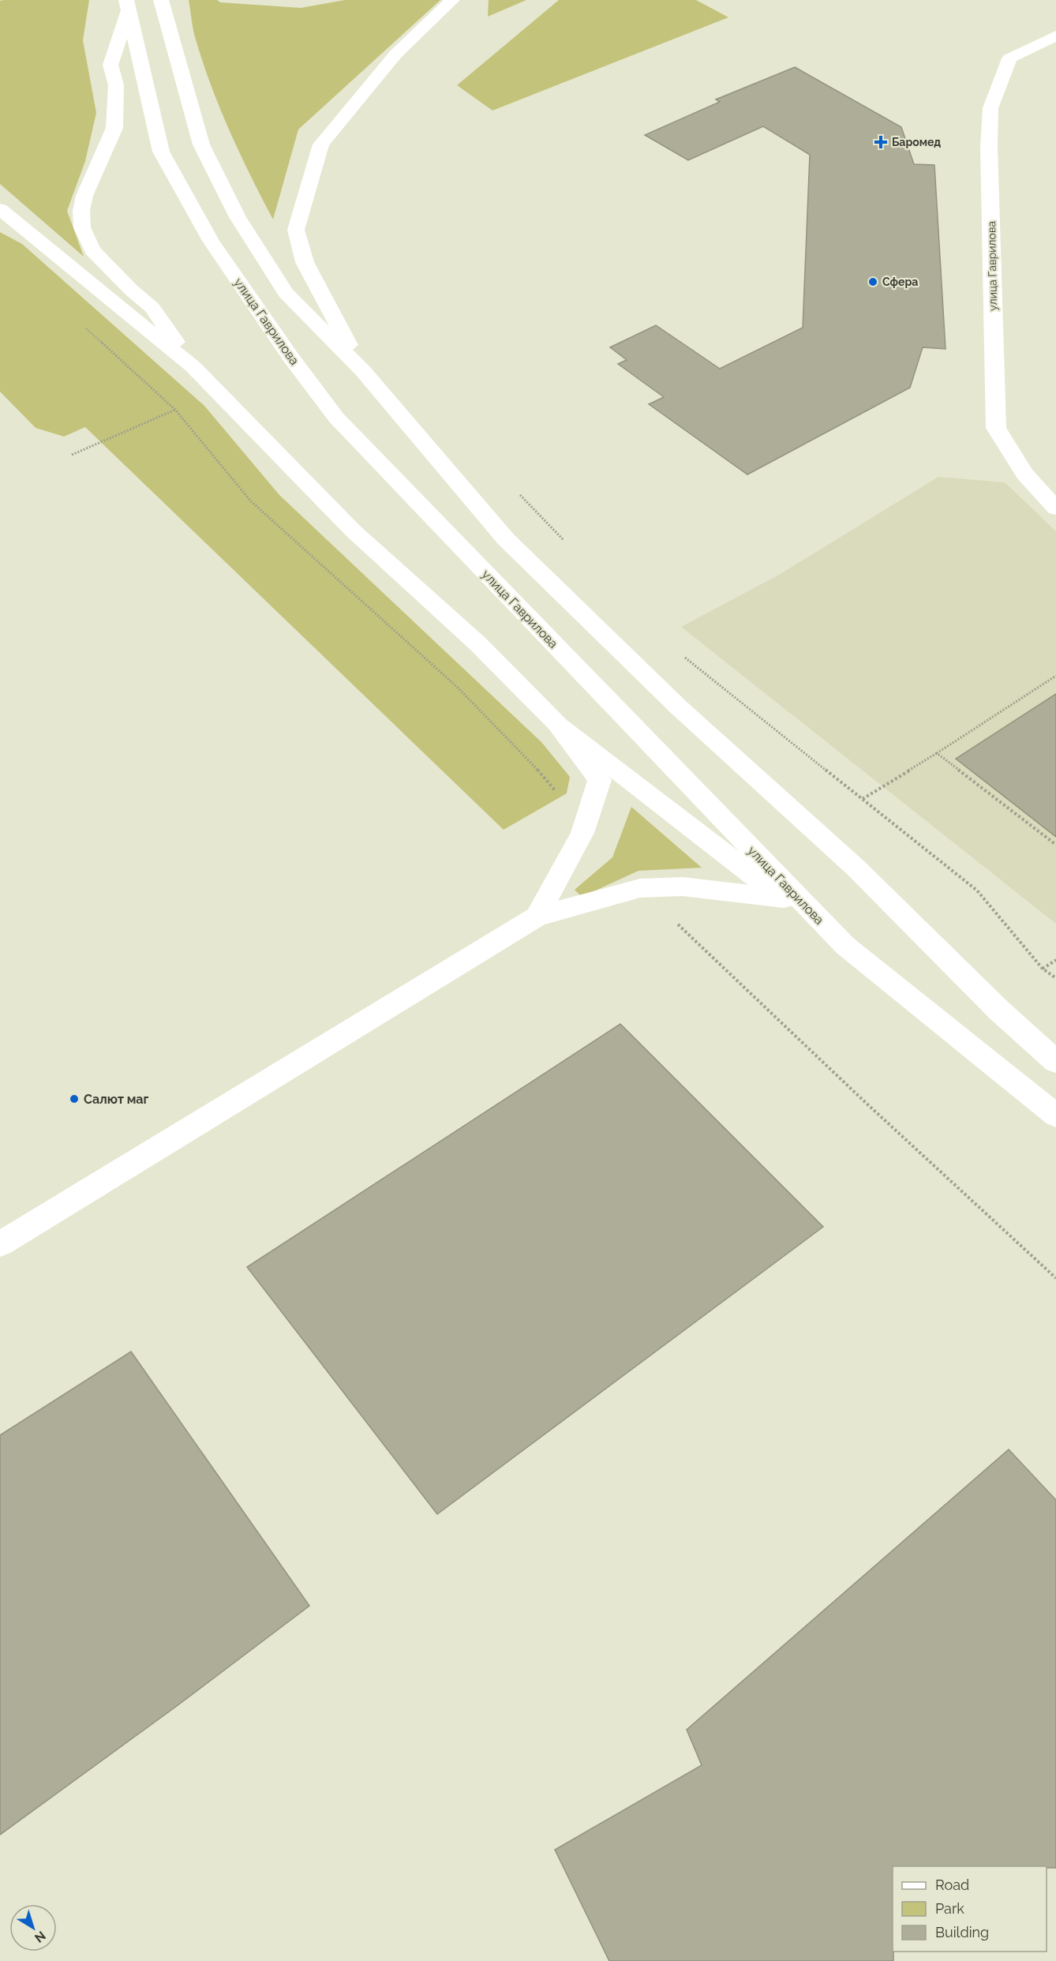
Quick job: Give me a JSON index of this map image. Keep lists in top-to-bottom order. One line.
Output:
{"streets":{"main road":["улица Гаврилова"]},"places":{"health":["Баромед"],"other":["Сфера","Салют маг"]},"legend":["Road","Park","Building"],"north":"bottom right"}
